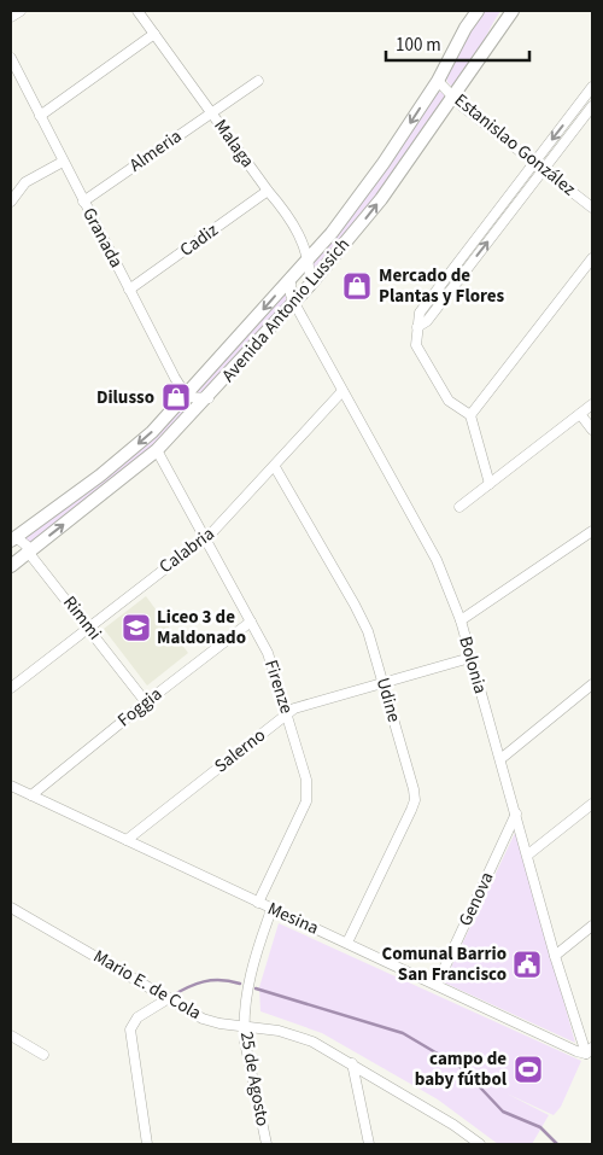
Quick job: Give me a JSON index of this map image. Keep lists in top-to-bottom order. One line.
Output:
{"streets":{"main road":["Avenida Antonio Lussich"],"street":["Malaga","Estanislao González","Almeria","Granada","Cadiz","Calabria","Rimmi","Bolonia","Firenze","Udine","Foggia","Salerno","Genova","Mesina","Mario E. de Cola","25 de Agosto"]},"crossings":[["Malaga","Almeria"],["Malaga","Cadiz"],["Malaga","Avenida Antonio Lussich"],["Estanislao González","Avenida Antonio Lussich"],["Almeria","Granada"],["Granada","Cadiz"],["Granada","Avenida Antonio Lussich"],["Avenida Antonio Lussich","Rimmi"],["Avenida Antonio Lussich","Bolonia"],["Avenida Antonio Lussich","Firenze"],["Calabria","Rimmi"],["Calabria","Bolonia"],["Calabria","Firenze"],["Calabria","Udine"],["Rimmi","Foggia"],["Bolonia","Salerno"],["Bolonia","Genova"],["Bolonia","Mesina"],["Firenze","Foggia"],["Firenze","Salerno"],["Firenze","Mesina"],["Udine","Salerno"],["Udine","Mesina"],["Foggia","Mesina"],["Salerno","Mesina"],["Genova","Mesina"],["Mesina","25 de Agosto"],["Mario E. de Cola","25 de Agosto"]],"places":{"shop":["Mercado de Plantas y Flores","Dilusso"],"school or university":["Liceo 3 de Maldonado"],"public building":["Comunal Barrio San Francisco"],"sports":["campo de baby fútbol"]},"scale_bar":"100 m"}
